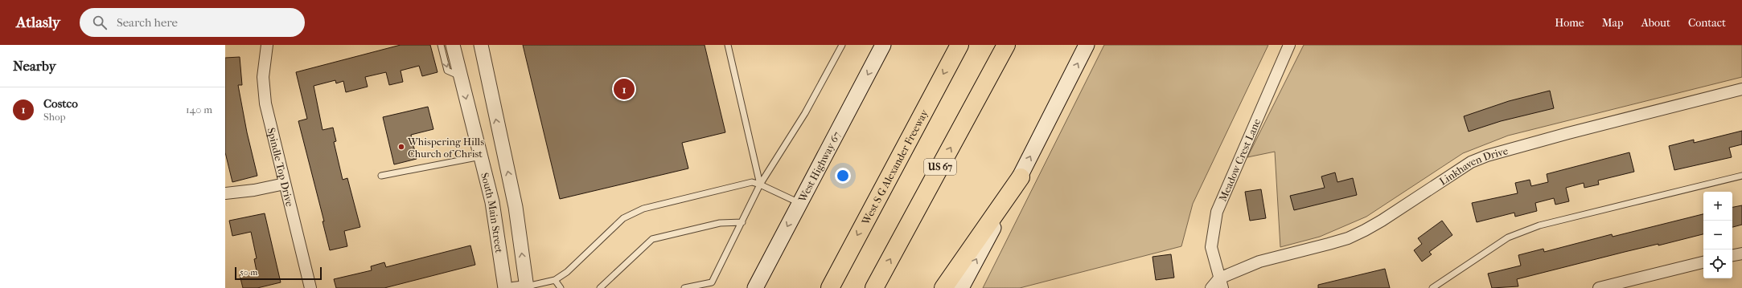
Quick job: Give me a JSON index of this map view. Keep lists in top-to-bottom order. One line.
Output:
{"streets":{"highway":["West S G Alexander Freeway","US 67"],"main road":["West Highway 67"],"street":["Meadow Crest Lane","Spindle Top Drive","Linkhaven Drive","South Main Street"]},"crossings":[["Meadow Crest Lane","Linkhaven Drive"]],"one_way":["West Highway 67"],"places":["Whispering Hills Church of Christ"],"scale_bar":"50 m","page":{"header":"Atlasly","search":"Search here","nav":["Home","Map","About","Contact"],"heading":"Nearby","pins":"1","list":[{"mark":"1","name":"Costco","note":"Shop","value":"140 m"}],"map_buttons":["+","−"],"scale":"50 m"}}
